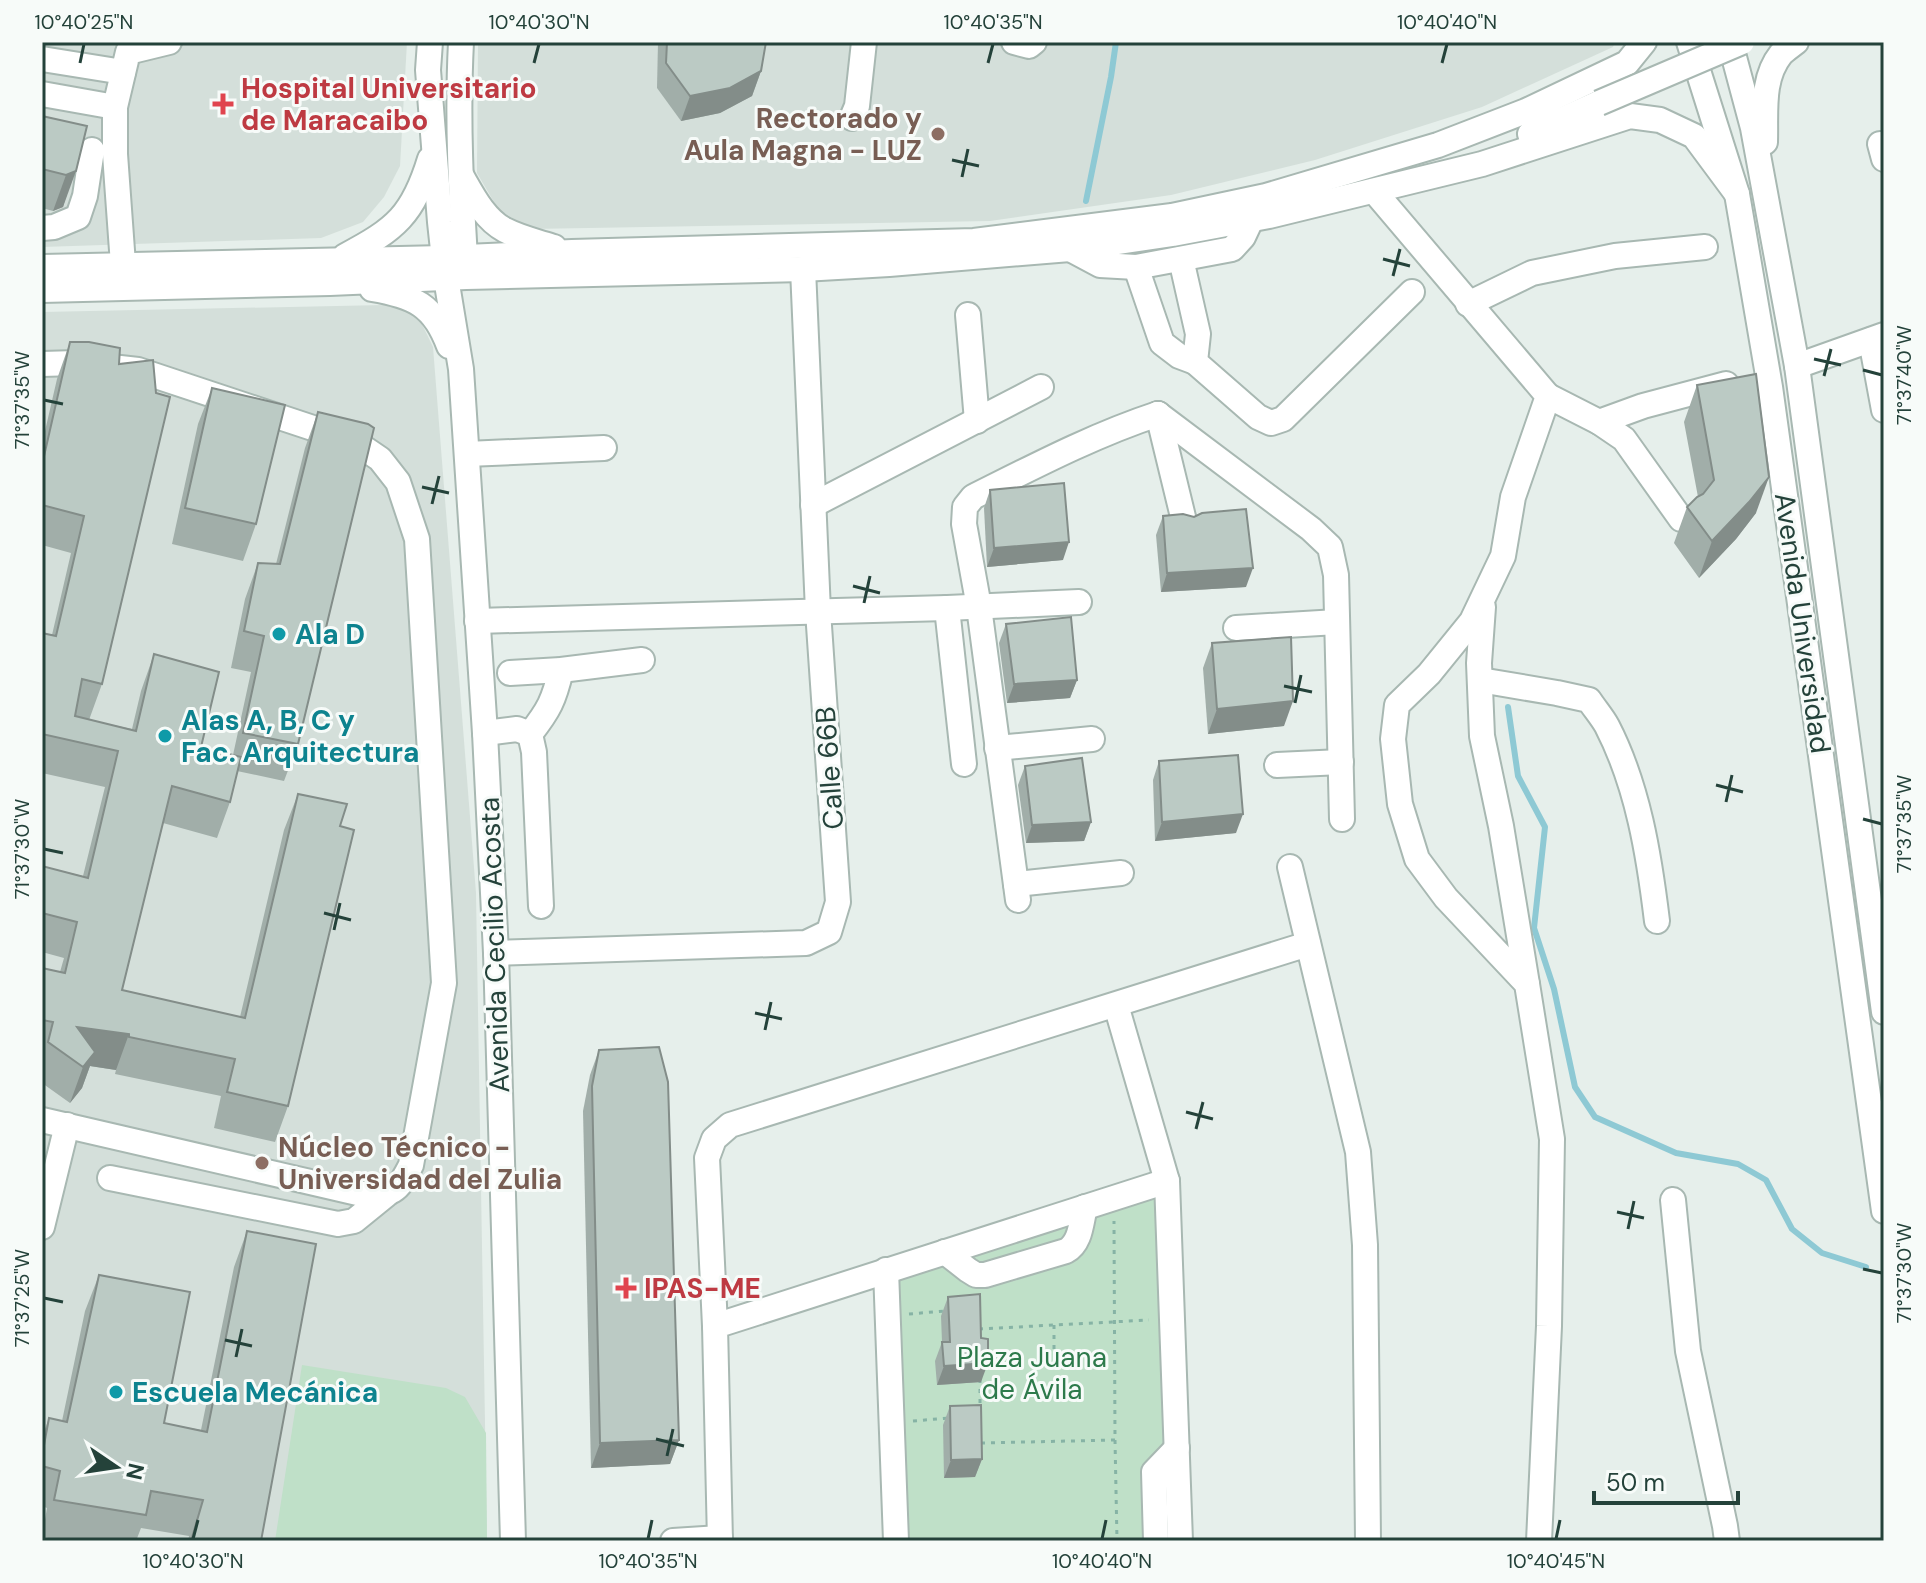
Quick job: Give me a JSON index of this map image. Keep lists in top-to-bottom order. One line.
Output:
{"streets":{"street":["Avenida Universidad","Calle 66B","Avenida Cecilio Acosta"]},"crossings":[["Calle 66B","Avenida Cecilio Acosta"]],"parks":["Plaza Juana de Ávila"],"places":{"health":["Hospital Universitario de Maracaibo","IPAS-ME"],"other":["Rectorado y Aula Magna - LUZ","Ala D","Alas A, B, C y Fac. Arquitectura","Núcleo Técnico - Universidad del Zulia","Escuela Mecánica"]},"scale_bar":"50 m","north":"right","coordinates":["10°40'25\"N","10°40'30\"N","10°40'35\"N","10°40'40\"N","71°37'40\"W","71°37'35\"W","71°37'30\"W","71°37'25\"W","10°40'45\"N"]}
